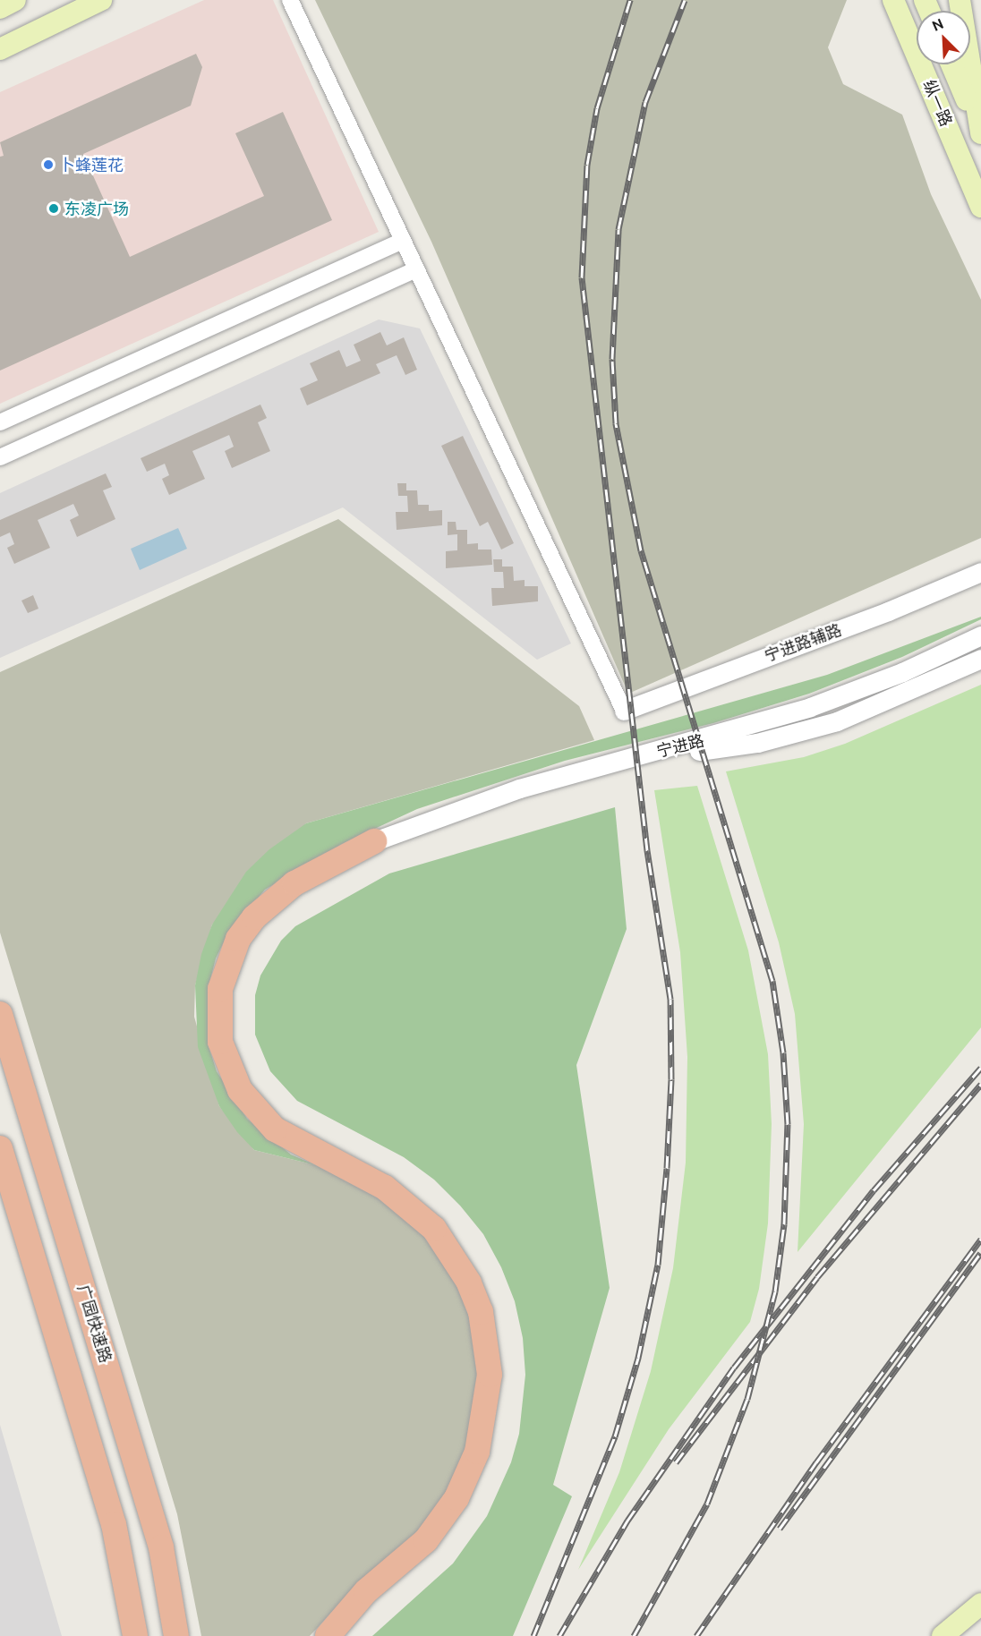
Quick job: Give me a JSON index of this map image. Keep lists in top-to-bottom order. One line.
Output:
{"streets":{"highway":["广园快速路"],"main road":["纵一路"],"street":["宁进路辅路","宁进路"]},"places":["卜蜂莲花","东凌广场"],"north":"top left"}
